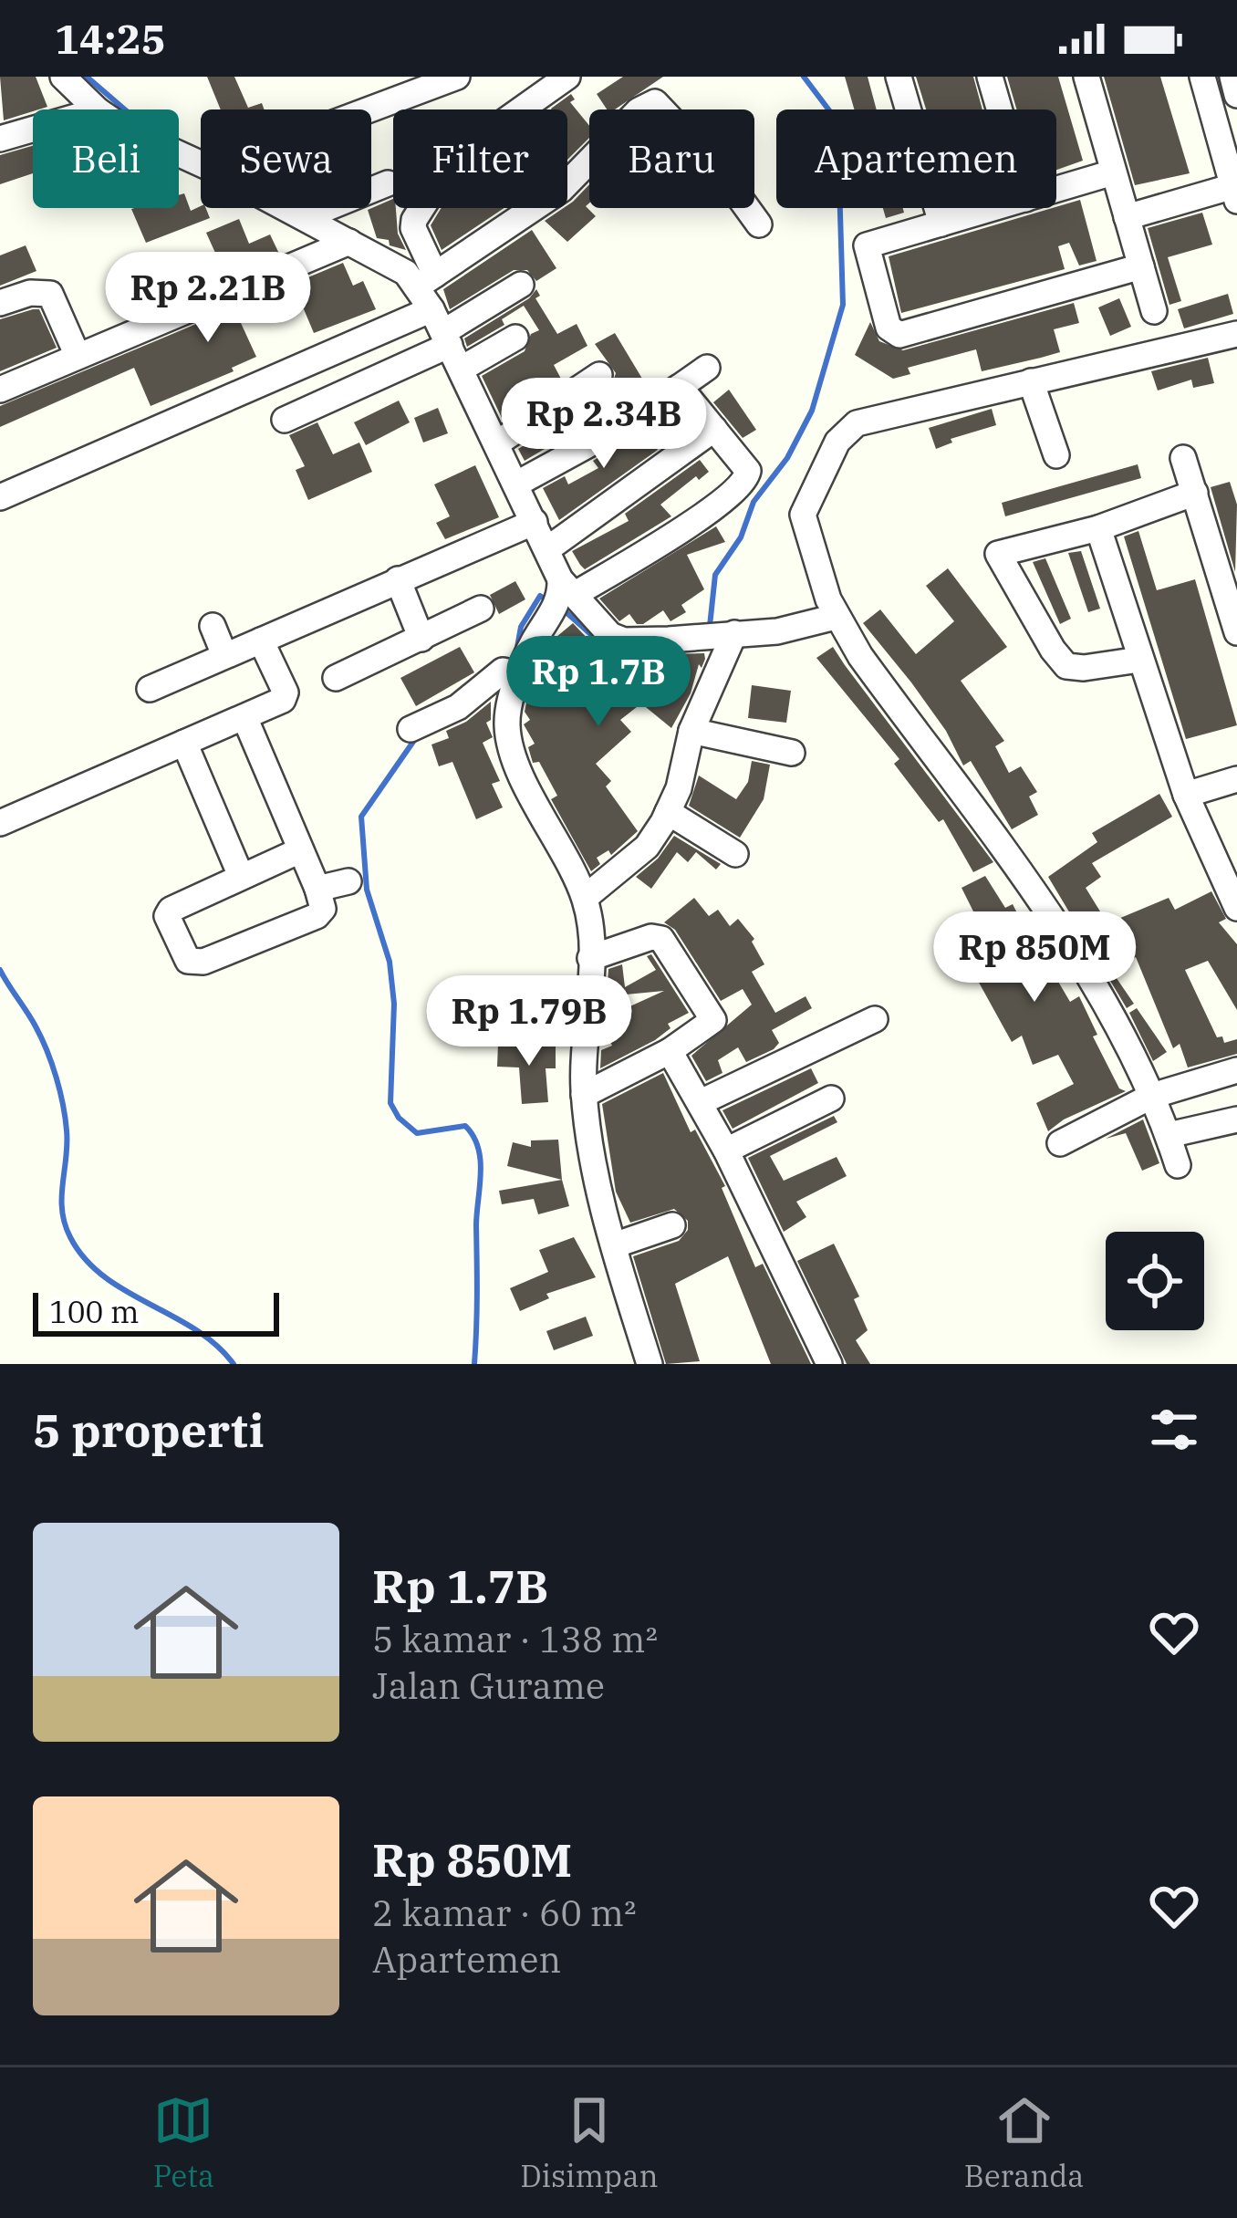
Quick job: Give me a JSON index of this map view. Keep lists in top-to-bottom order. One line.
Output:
{"scale_bar":"100 m","page":{"status":"14:25","chip":["Beli","Sewa","Filter","Baru","Apartemen"],"price":["Rp 2.21B","Rp 2.34B","Rp 1.7B","Rp 850M","Rp 1.79B"],"scale":"100 m","heading":"5 properti","list":[{"name":"Rp 1.7B","note":"5 kamar · 138 m² · Jalan Gurame"},{"name":"Rp 850M","note":"2 kamar · 60 m² · Apartemen"}],"tabs":["Peta","Disimpan","Beranda"]}}
